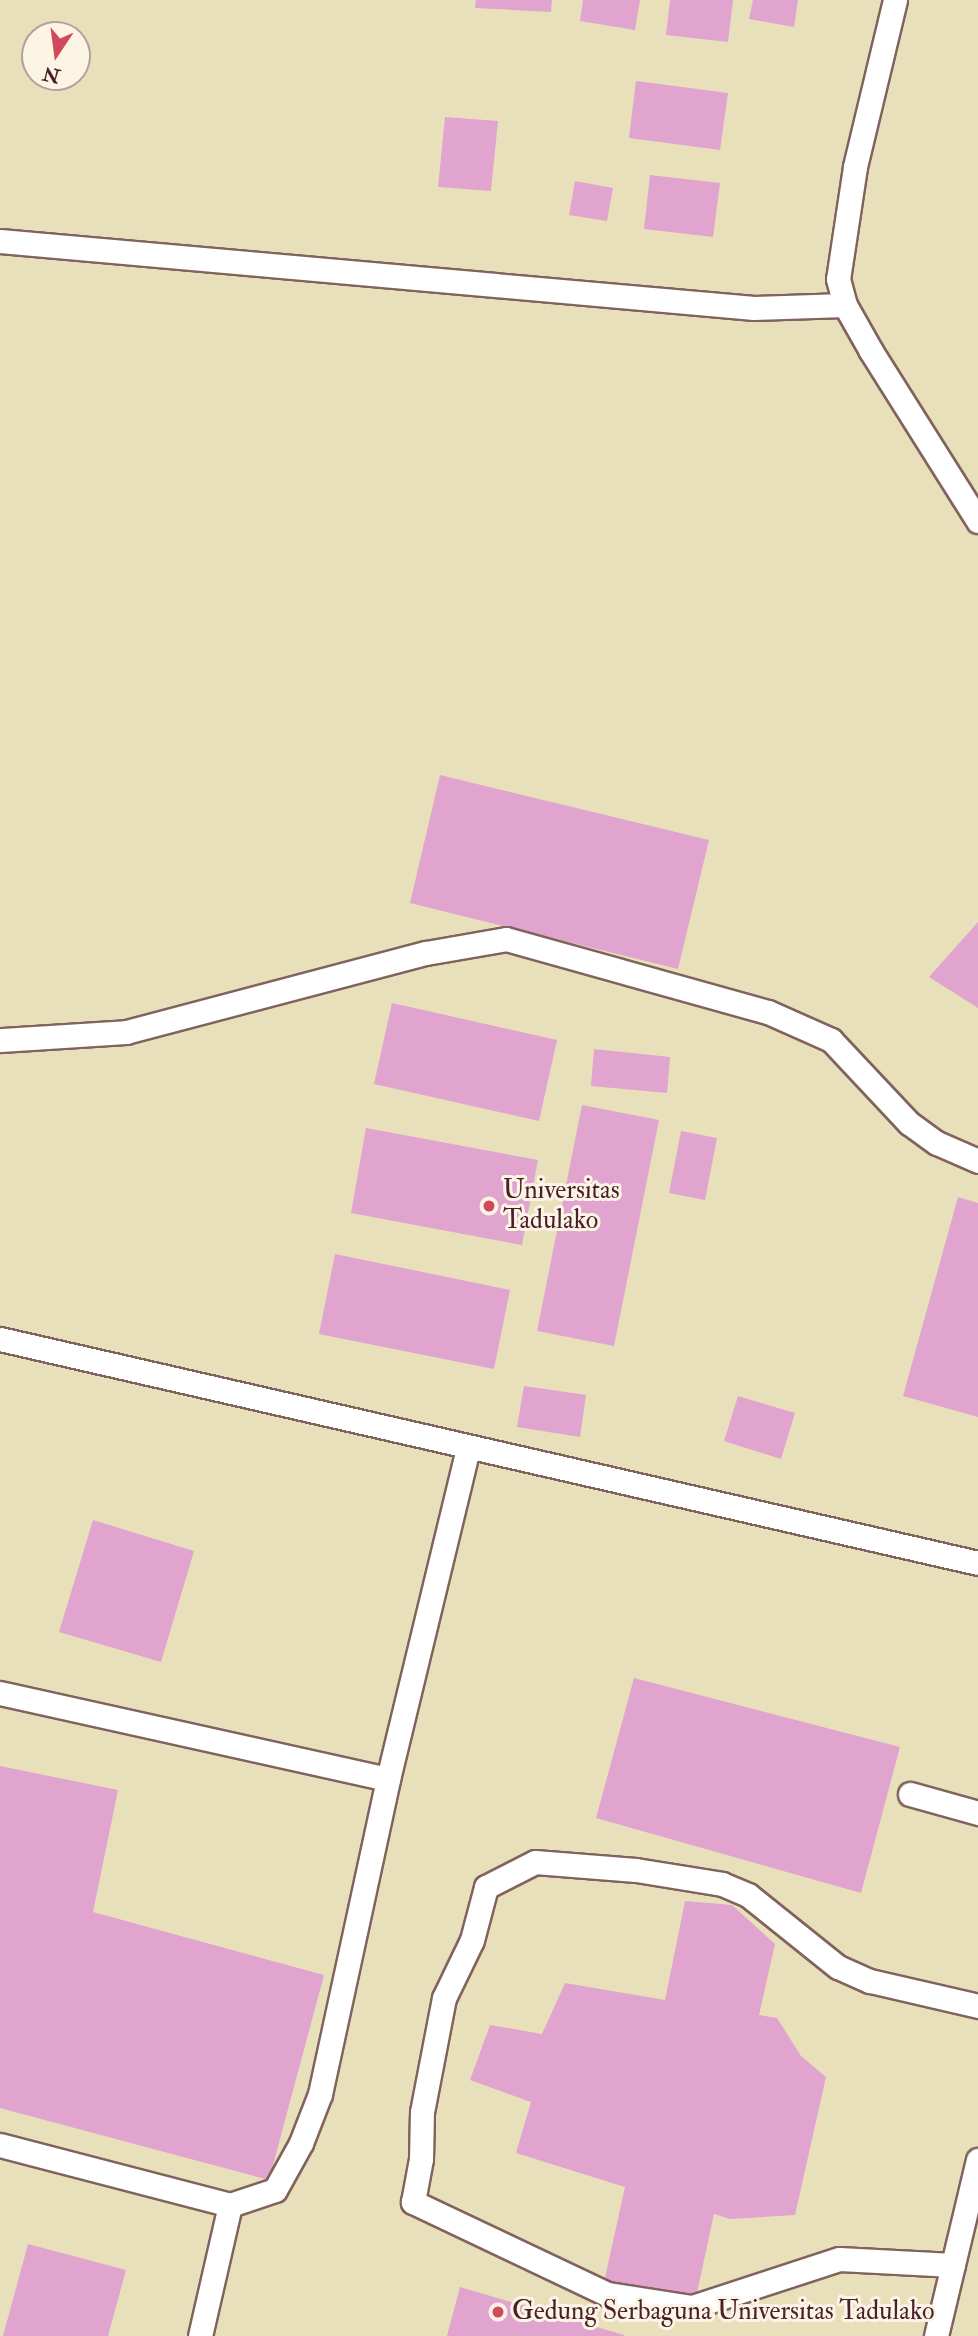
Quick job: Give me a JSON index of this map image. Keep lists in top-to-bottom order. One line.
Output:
{"places":["Universitas Tadulako","Gedung Serbaguna Universitas Tadulako"],"north":"bottom"}
